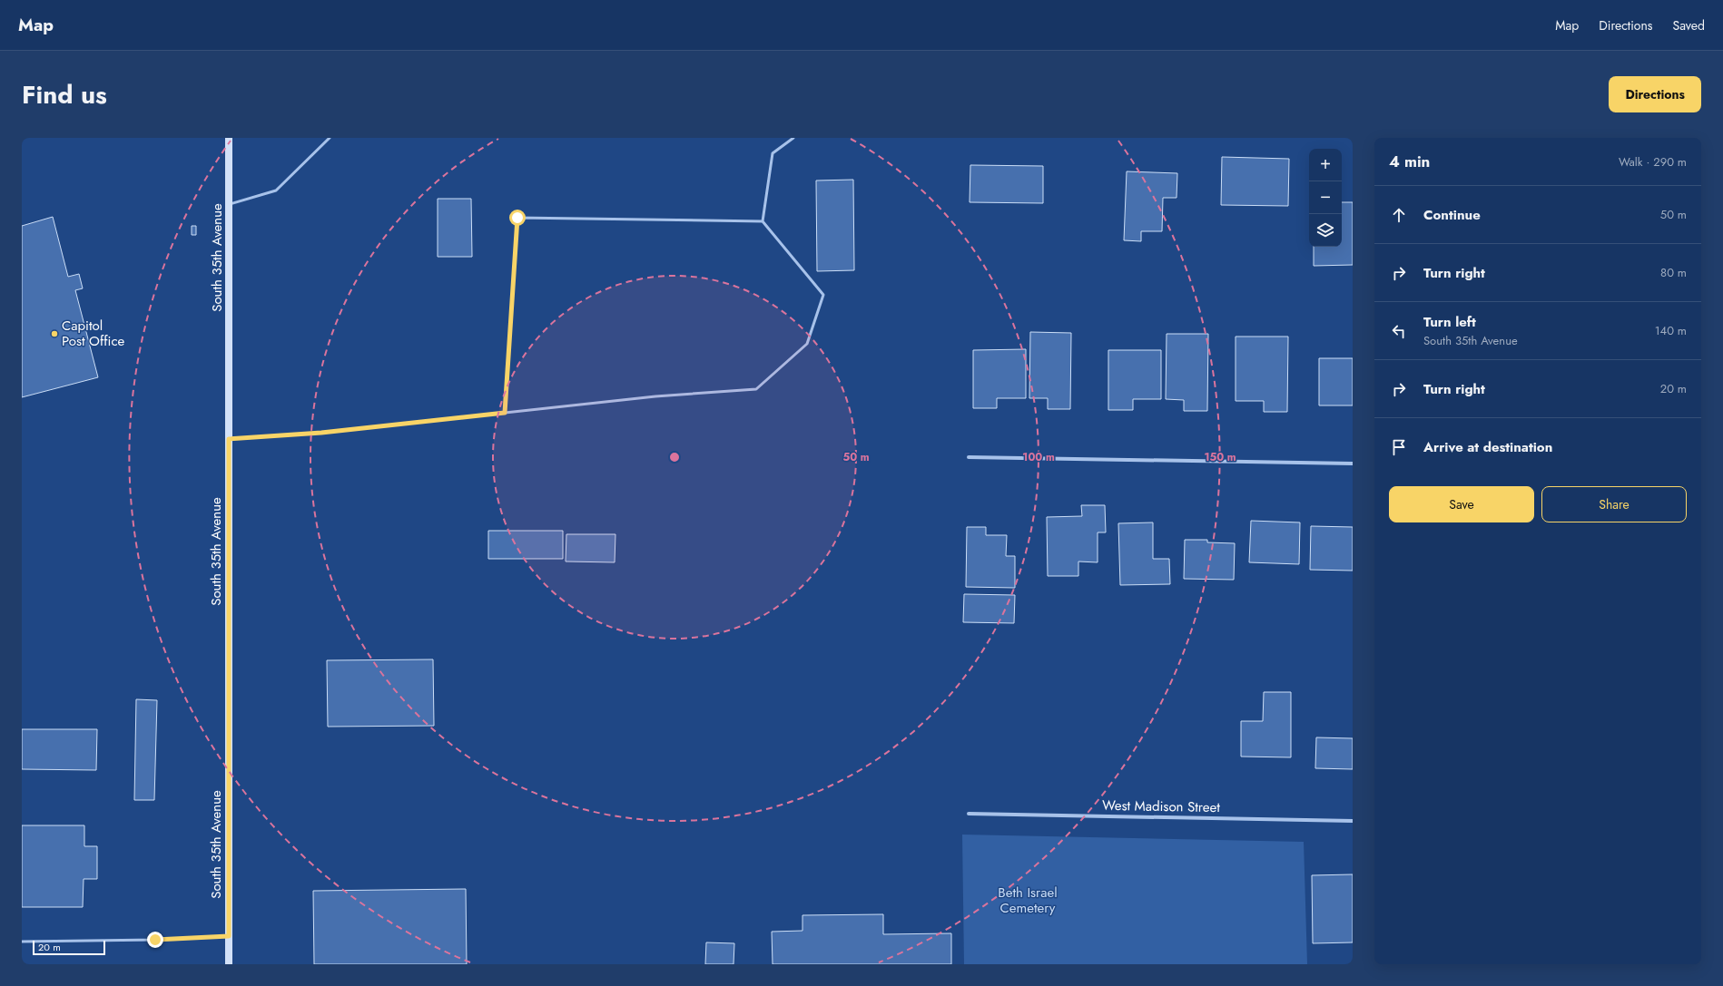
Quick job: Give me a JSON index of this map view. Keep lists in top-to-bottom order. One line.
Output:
{"streets":{"main road":["South 35th Avenue"],"street":["West Madison Street"]},"parks":["Beth Israel Cemetery"],"places":["Capitol Post Office"],"scale_bar":"20 m","page":{"header":"Map","nav":["Map","Directions","Saved"],"title":"Find us","buttons":["Directions",["Save","Share"]],"heading":["4 min","Walk · 290 m"],"map_buttons":["+","−"],"list":[["Continue","50 m"],["Turn right","80 m"],["Turn left","South 35th Avenue","140 m"],["Turn right","20 m"],"Arrive at destination"],"scale":"20 m"},"rings":["50 m","100 m","150 m"]}
